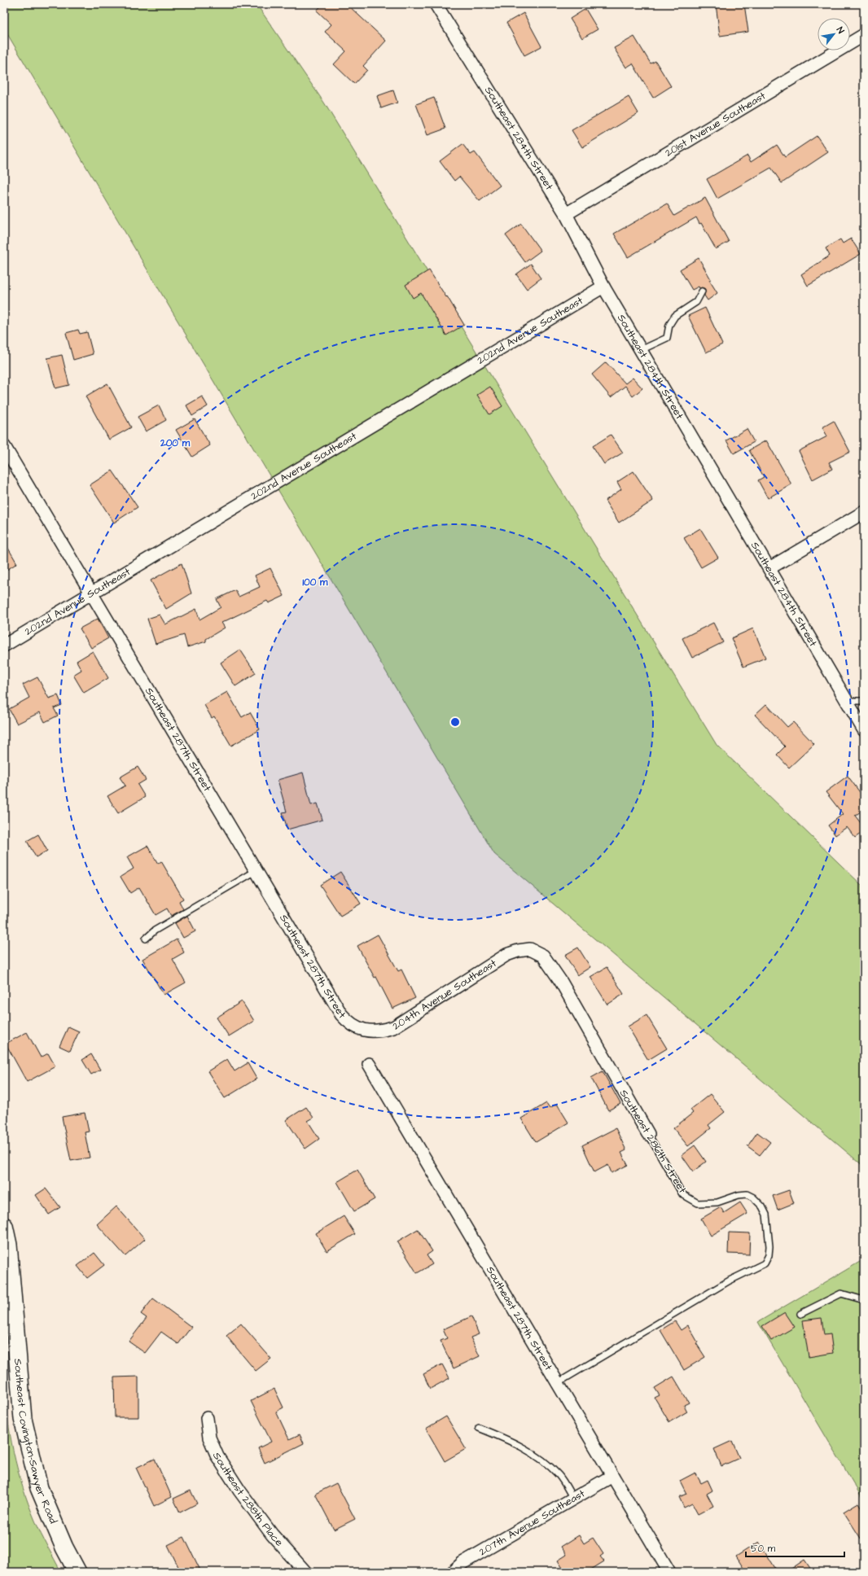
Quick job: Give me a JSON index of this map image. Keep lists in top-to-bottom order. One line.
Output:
{"streets":{"street":["201st Avenue Southeast","Southeast 284th Street","202nd Avenue Southeast","Southeast 287th Street","204th Avenue Southeast","Southeast 286th Street","Southeast Covington-Sawyer Road","Southeast 288th Place","207th Avenue Southeast"]},"crossings":[["201st Avenue Southeast","Southeast 284th Street"],["Southeast 284th Street","202nd Avenue Southeast"],["202nd Avenue Southeast","Southeast 287th Street"],["Southeast 287th Street","204th Avenue Southeast"],["Southeast 287th Street","Southeast 286th Street"],["Southeast 287th Street","207th Avenue Southeast"],["204th Avenue Southeast","Southeast 286th Street"]],"scale_bar":"50 m","north":"top right","rings":["200 m","100 m"]}
